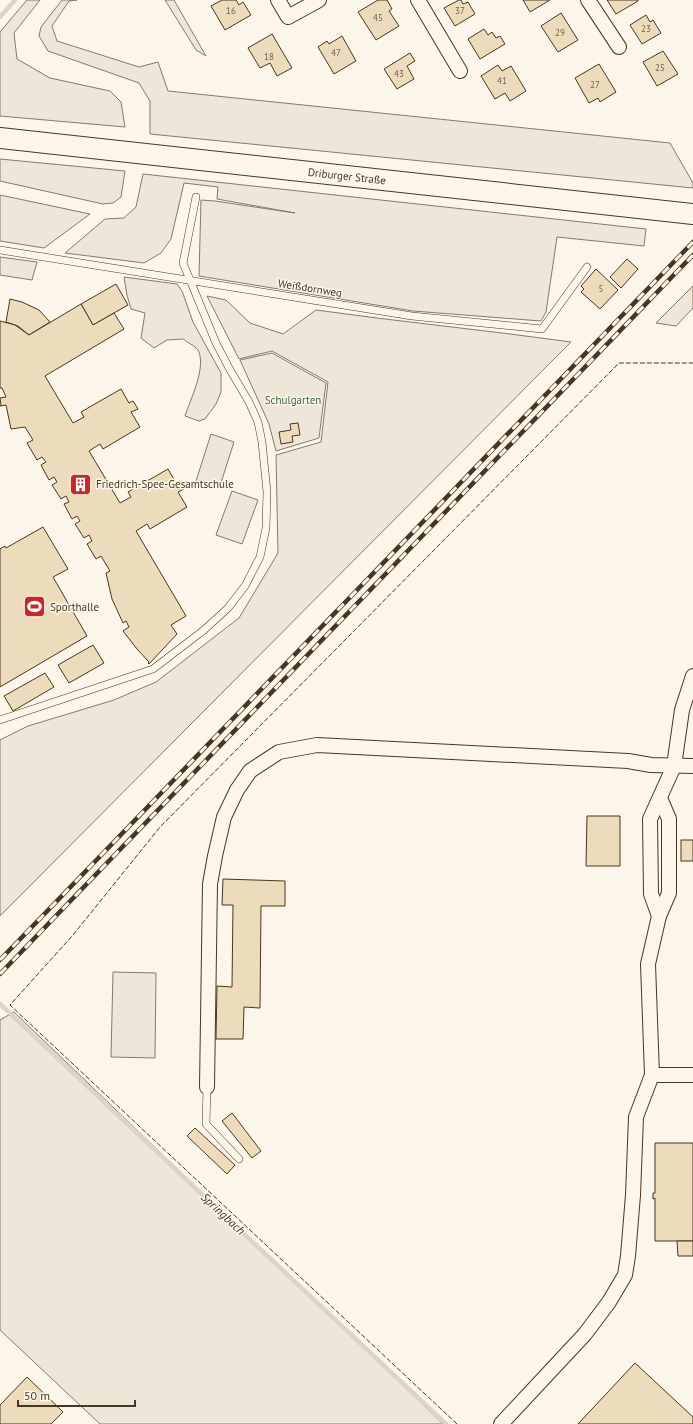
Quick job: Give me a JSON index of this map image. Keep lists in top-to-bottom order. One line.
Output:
{"streets":{"main road":["Driburger Straße"],"lane":["Weißdornweg"]},"water":["Springbach"],"parks":["Schulgarten"],"places":{"building":["Friedrich-Spee-Gesamtschule"],"sports":["Sporthalle"]},"house_numbers":["16","37","45","23","29","47","18","25","43","41","27","5"],"scale_bar":"50 m"}
